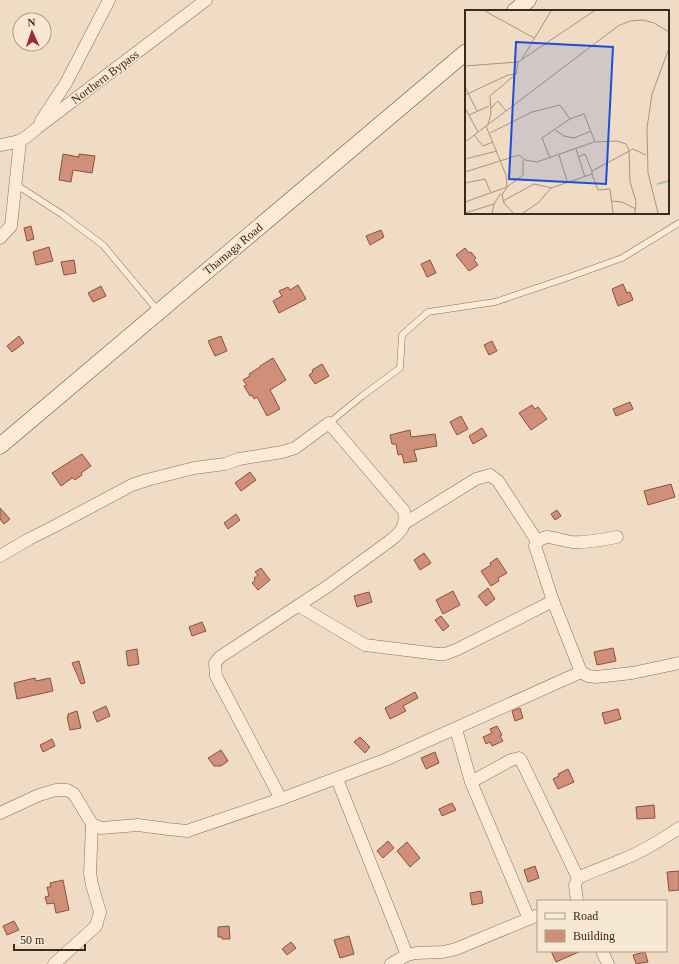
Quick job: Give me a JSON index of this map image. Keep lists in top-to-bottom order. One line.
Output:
{"streets":{"main road":["Thamaga Road"],"street":["Northern Bypass"]},"legend":["Road","Building"],"scale_bar":"50 m","north":"top"}
